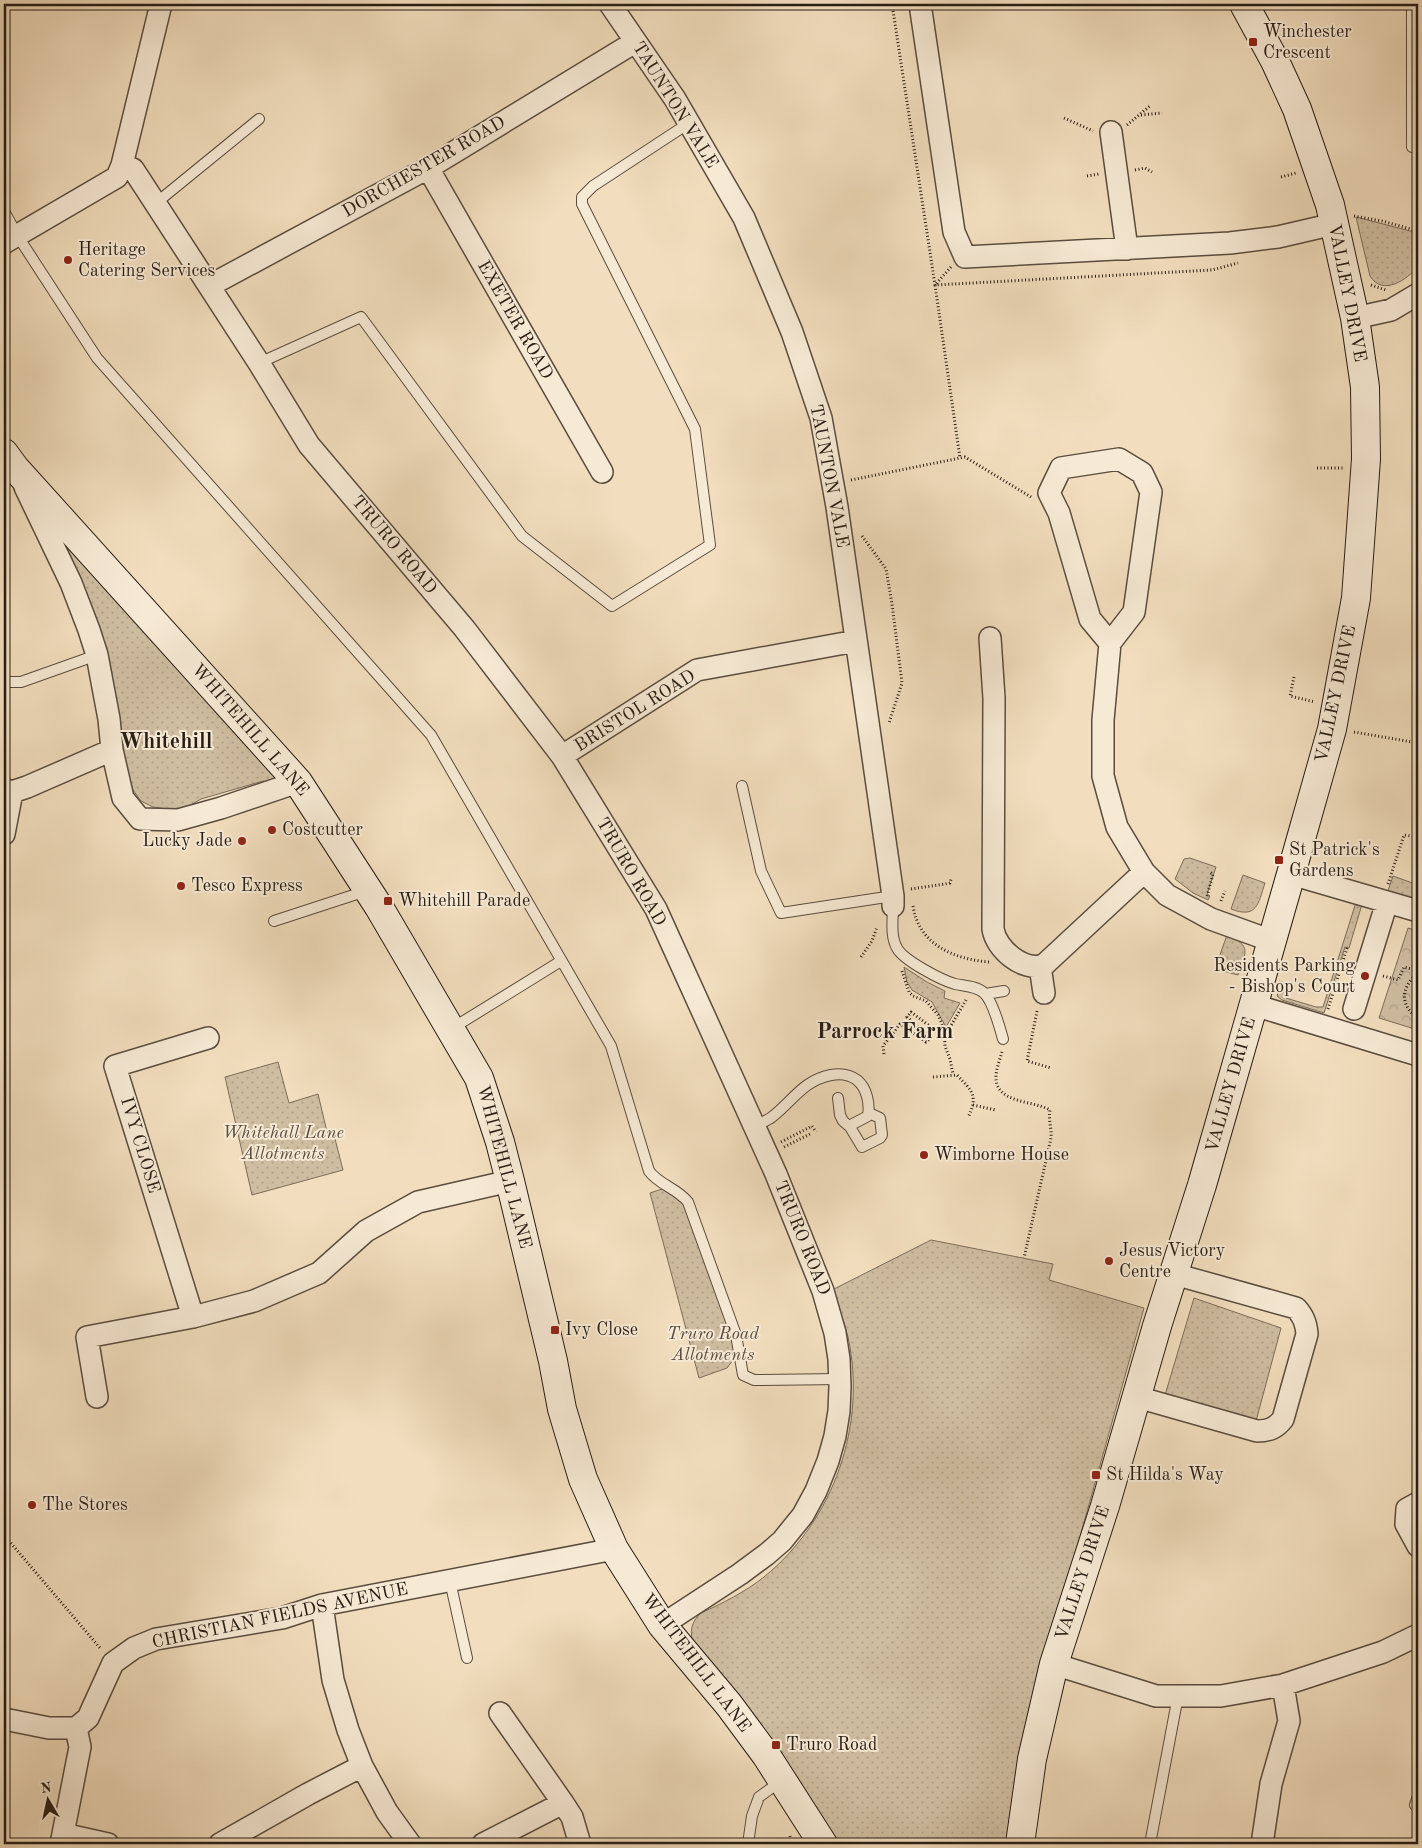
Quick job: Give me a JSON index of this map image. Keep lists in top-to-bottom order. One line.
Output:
{"streets":{"street":["TAUNTON VALE","DORCHESTER ROAD","VALLEY DRIVE","EXETER ROAD","TRURO ROAD","BRISTOL ROAD","WHITEHILL LANE","IVY CLOSE","CHRISTIAN FIELDS AVENUE"]},"crossings":[["TAUNTON VALE","DORCHESTER ROAD"],["TAUNTON VALE","BRISTOL ROAD"],["DORCHESTER ROAD","EXETER ROAD"],["DORCHESTER ROAD","TRURO ROAD"],["TRURO ROAD","BRISTOL ROAD"],["TRURO ROAD","WHITEHILL LANE"],["WHITEHILL LANE","CHRISTIAN FIELDS AVENUE"]],"districts":["Whitehill","Parrock Farm"],"parks":["Whitehall Lane Allotments","Truro Road Allotments"],"places":{"transit":["Winchester Crescent","St Patrick's Gardens","Whitehill Parade","Ivy Close","St Hilda's Way","Truro Road"],"other":["Heritage Catering Services","Costcutter","Lucky Jade","Tesco Express","Residents Parking - Bishop's Court","Wimborne House","Jesus Victory Centre","The Stores"]},"north":"top"}
